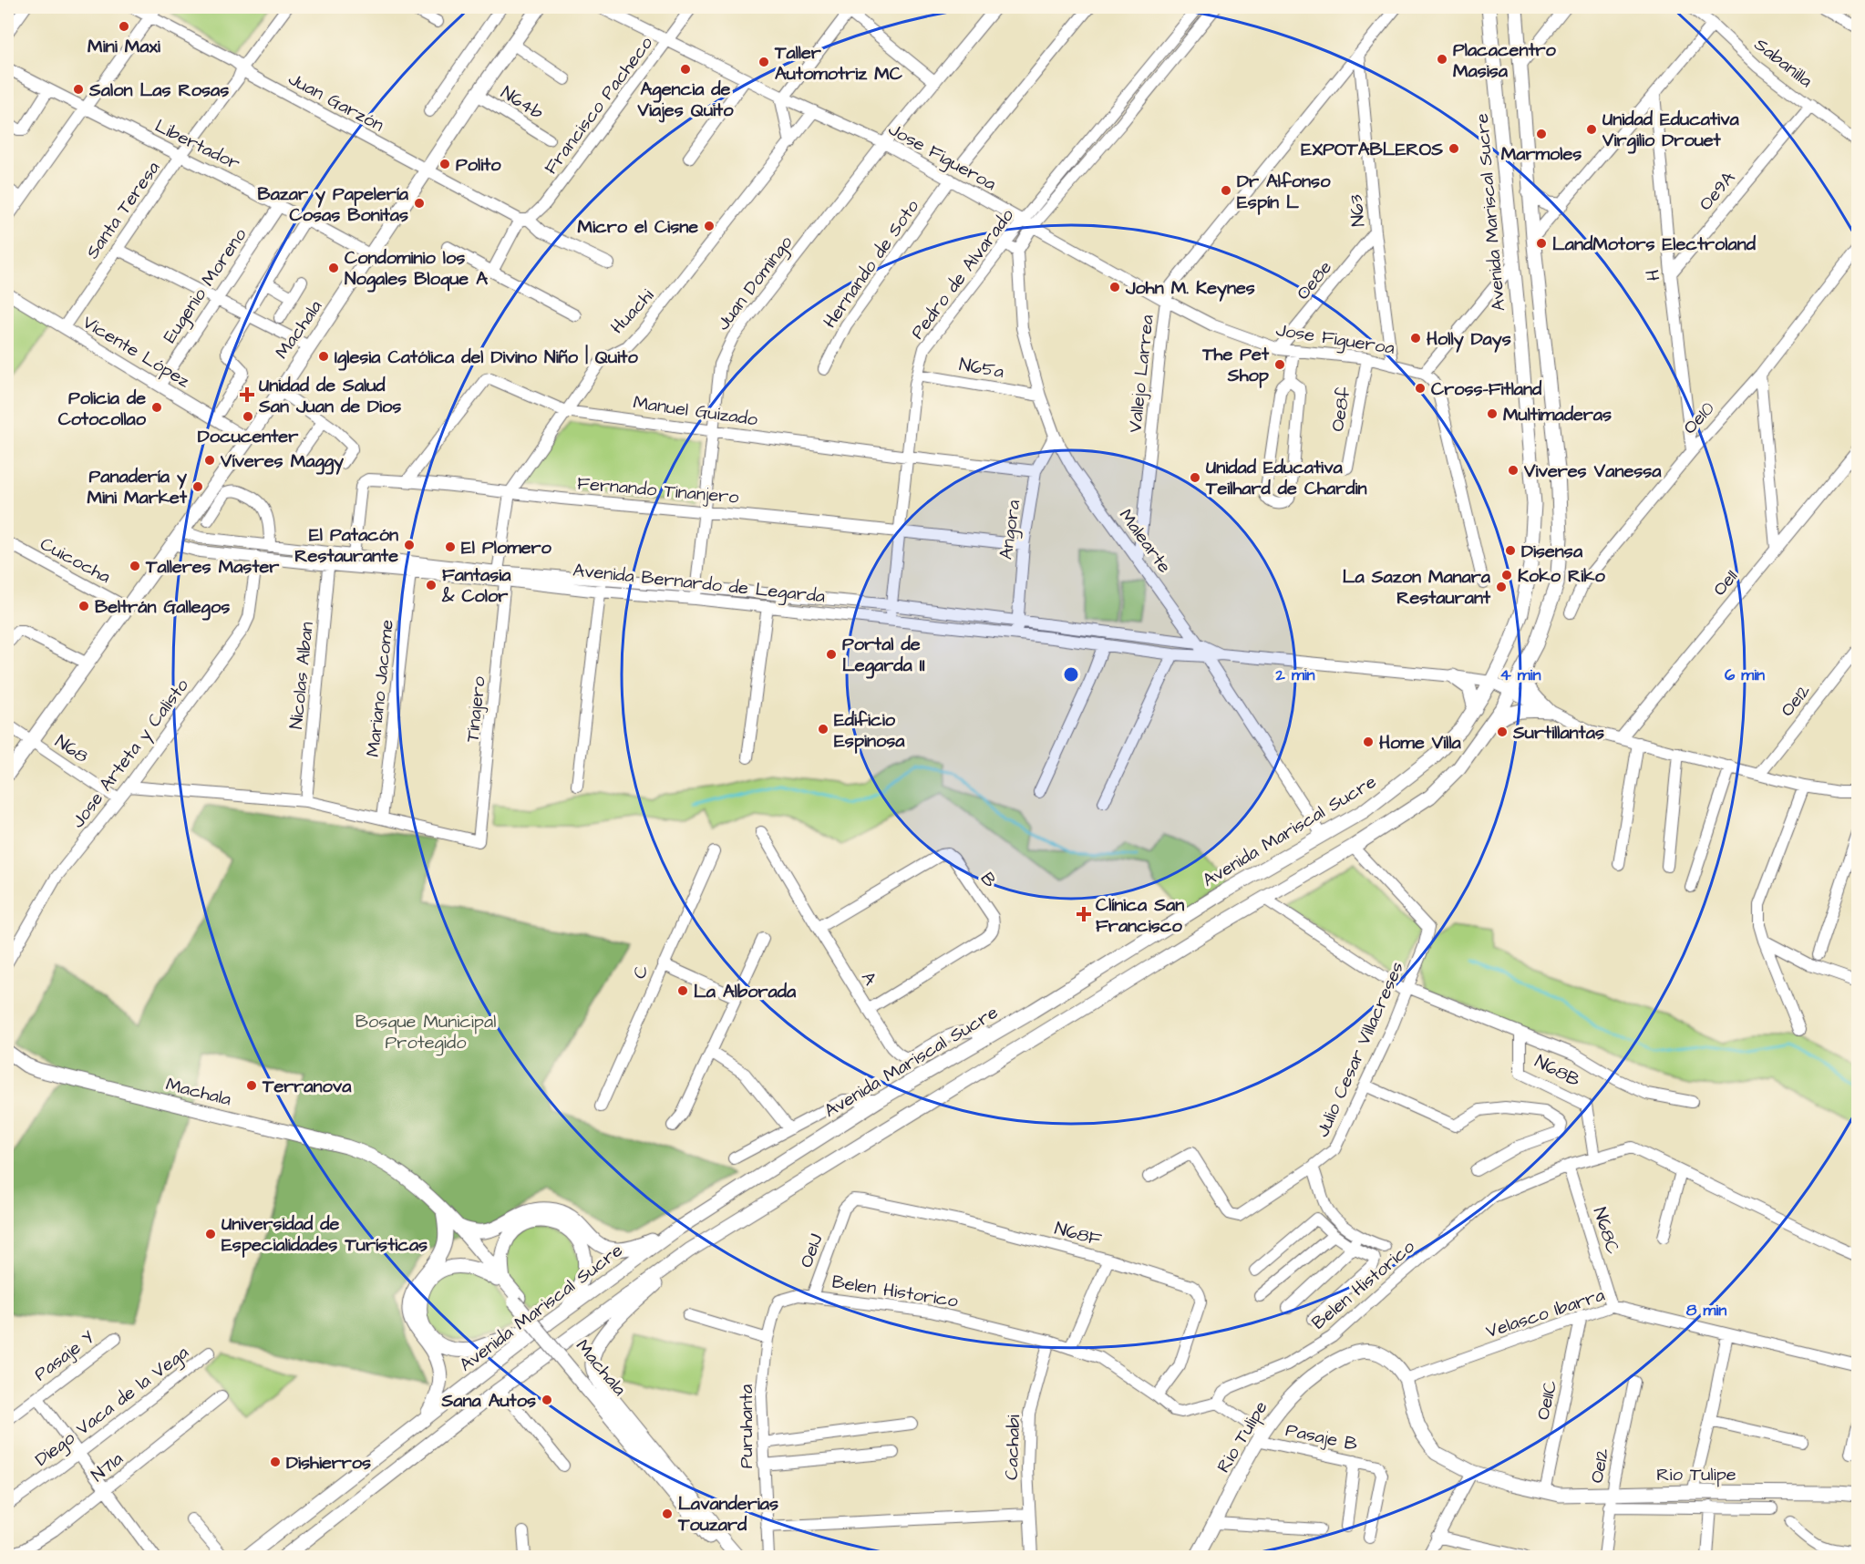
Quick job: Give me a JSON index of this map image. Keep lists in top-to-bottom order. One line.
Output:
{"streets":{"main road":["Avenida Mariscal Sucre","Machala","Rio Tulipe"],"street":["Sabanilla","Juan Garzón","N64b","Francisco Pacheco","Libertador","Jose Figueroa","Oe9A","Santa Teresa","N63","Hernando de Soto","Pedro de Alvarado","H","Oe8e","Juan Domingo","Eugenio Moreno","Huachi","Vicente López","N65a","Vallejo Larrea","Oe8f","Manuel Guizado","Oe10","Fernando Tinanjero","Angora","Malearte","Cuicocha","Avenida Bernardo de Legarda","Oe11","Nicolas Alban","Mariano Jacome","Oe12","Tinajero","N68","Jose Arteta y Calisto","B","C","A","Julio Cesar Villacreses","N68B","N68C","N68F","Oe1J","Belen Historico","Velasco Ibarra","Pasaje Y","Oe11C","Diego Vaca de la Vega","Puruhanta","Pasaje B","Cachabi","N71a"]},"crossings":[["Sabanilla","Oe9A"],["Juan Garzón","Francisco Pacheco"],["Juan Garzón","Santa Teresa"],["Juan Garzón","Machala"],["N64b","Machala"],["Francisco Pacheco","Jose Figueroa"],["Libertador","Santa Teresa"],["Libertador","Eugenio Moreno"],["Libertador","Machala"],["Jose Figueroa","N63"],["Jose Figueroa","Hernando de Soto"],["Jose Figueroa","Pedro de Alvarado"],["Jose Figueroa","Oe8e"],["Jose Figueroa","Juan Domingo"],["Jose Figueroa","Huachi"],["Jose Figueroa","Vallejo Larrea"],["Jose Figueroa","Oe8f"],["Oe9A","H"],["Santa Teresa","Vicente López"],["N63","Oe8e"],["N63","Vallejo Larrea"],["Avenida Mariscal Sucre","Malearte"],["Avenida Mariscal Sucre","Avenida Bernardo de Legarda"],["Avenida Mariscal Sucre","A"],["Pedro de Alvarado","N65a"],["Pedro de Alvarado","Manuel Guizado"],["Pedro de Alvarado","Fernando Tinanjero"],["Pedro de Alvarado","Malearte"],["Pedro de Alvarado","Avenida Bernardo de Legarda"],["H","Oe10"],["Juan Domingo","Manuel Guizado"],["Juan Domingo","Fernando Tinanjero"],["Juan Domingo","Avenida Bernardo de Legarda"],["Eugenio Moreno","Vicente López"],["Huachi","Manuel Guizado"],["Huachi","Fernando Tinanjero"],["Huachi","Avenida Bernardo de Legarda"],["Machala","Vicente López"],["Machala","Cuicocha"],["Machala","Avenida Bernardo de Legarda"],["Machala","N68"],["N65a","Malearte"],["Vallejo Larrea","Malearte"],["Manuel Guizado","Fernando Tinanjero"],["Manuel Guizado","Angora"],["Fernando Tinanjero","Angora"],["Fernando Tinanjero","Avenida Bernardo de Legarda"],["Angora","Malearte"],["Angora","Avenida Bernardo de Legarda"],["Malearte","Avenida Bernardo de Legarda"],["Avenida Bernardo de Legarda","Oe11"],["Avenida Bernardo de Legarda","Nicolas Alban"],["Avenida Bernardo de Legarda","Mariano Jacome"],["Avenida Bernardo de Legarda","Oe12"],["Avenida Bernardo de Legarda","Tinajero"],["Avenida Bernardo de Legarda","Jose Arteta y Calisto"],["Mariano Jacome","Tinajero"],["Oe12","Rio Tulipe"],["N68","Jose Arteta y Calisto"],["B","A"],["N68B","Belen Historico"],["N68C","Belen Historico"],["N68C","Velasco Ibarra"],["N68F","Oe1J"],["N68F","Belen Historico"],["Oe1J","Belen Historico"],["Belen Historico","Puruhanta"],["Belen Historico","Cachabi"],["Velasco Ibarra","Oe11C"],["Velasco Ibarra","Rio Tulipe"],["Oe11C","Rio Tulipe"],["Rio Tulipe","Pasaje B"]],"parks":["Bosque Municipal Protegido"],"places":{"other":["Mini Maxi","Placacentro Masisa","Taller Automotriz MC","Agencia de Viajes Quito","Salon Las Rosas","Unidad Educativa Virgilio Drouet","Marmoles","EXPOTABLEROS","Polito","Dr Alfonso Espín L","Bazar y Papelería Cosas Bonitas","Micro el Cisne","LandMotors Electroland","Condominio los Nogales Bloque A","John M. Keynes","Holly Days","Iglesia Católica del Divino Niño | Quito","The Pet Shop","Cross-Fitland","Policia de Cotocollao","Multimaderas","Docucenter","Víveres Maggy","Viveres Vanessa","Unidad Educativa Teilhard de Chardin","Panadería y Mini Market","El Patacón Restaurante","El Plomero","Disensa","Talleres Master","Koko Riko","Fantasia & Color","La Sazon Manara Restaurant","Beltrán Gallegos","Portal de Legarda II","Edificio Espinosa","Surtillantas","Home Villa","La Alborada","Terranova","Universidad de Especialidades Turísticas","Sana Autos","Dishierros","Lavanderias Touzard"],"health":["Unidad de Salud San Juan de Dios","Clínica San Francisco"]},"rings":["2 min","4 min","6 min","8 min"]}
